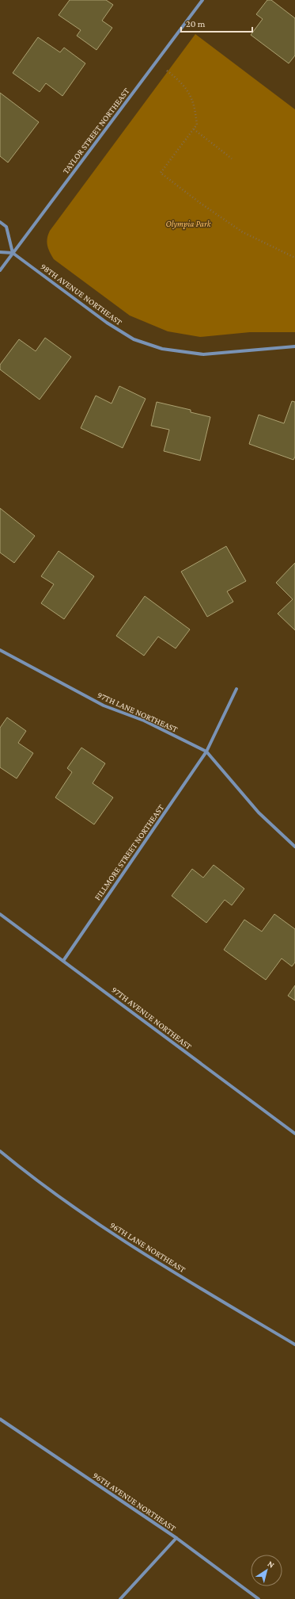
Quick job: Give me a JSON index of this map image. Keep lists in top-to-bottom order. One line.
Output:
{"streets":{"street":["TAYLOR STREET NORTHEAST","98TH AVENUE NORTHEAST","97TH LANE NORTHEAST","FILLMORE STREET NORTHEAST","97TH AVENUE NORTHEAST","96TH LANE NORTHEAST","96TH AVENUE NORTHEAST"]},"crossings":[["TAYLOR STREET NORTHEAST","98TH AVENUE NORTHEAST"],["97TH LANE NORTHEAST","FILLMORE STREET NORTHEAST"],["FILLMORE STREET NORTHEAST","97TH AVENUE NORTHEAST"]],"parks":["Olympia Park"],"scale_bar":"20 m","north":"top right"}
